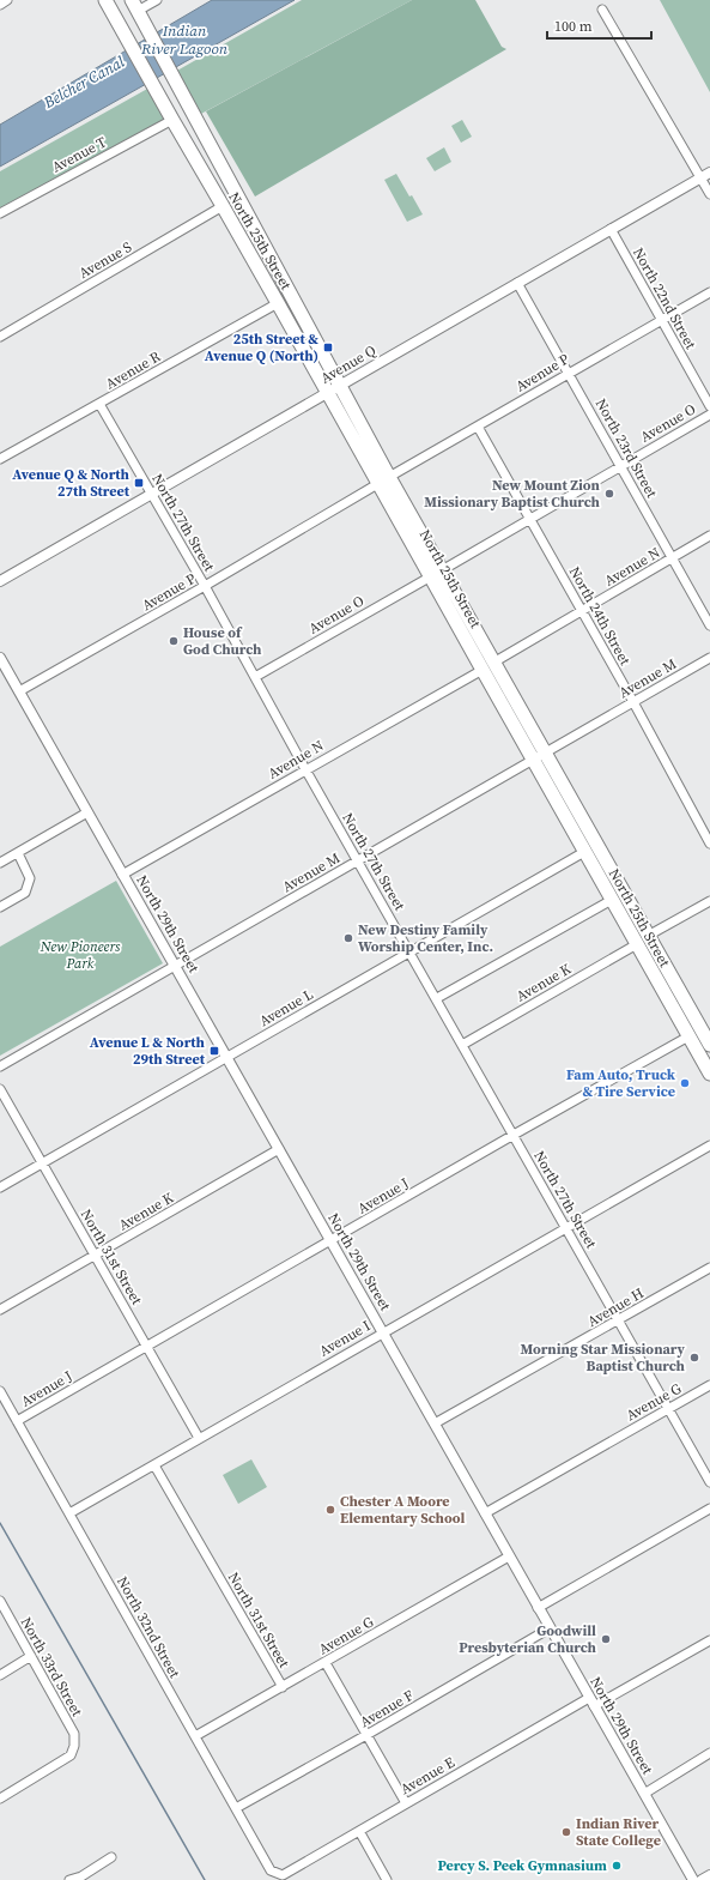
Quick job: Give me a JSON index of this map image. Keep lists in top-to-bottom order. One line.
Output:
{"streets":{"main road":["North 25th Street"],"street":["Avenue T","Avenue S","North 22nd Street","Avenue Q","Avenue R","Avenue P","Avenue O","North 23rd Street","North 27th Street","Avenue N","North 24th Street","Avenue M","North 29th Street","Avenue K","Avenue L","Avenue J","North 31st Street","Avenue H","Avenue I","Avenue G","North 32nd Street","North 33rd Street","Avenue F","Avenue E"]},"crossings":[["Avenue T","North 25th Street"],["North 25th Street","Avenue S"],["North 25th Street","Avenue Q"],["North 25th Street","Avenue R"],["North 25th Street","Avenue P"],["North 25th Street","Avenue O"],["North 25th Street","Avenue N"],["North 25th Street","Avenue M"],["North 25th Street","Avenue K"],["North 25th Street","Avenue L"],["North 25th Street","Avenue J"],["North 22nd Street","Avenue Q"],["North 22nd Street","Avenue P"],["Avenue Q","North 23rd Street"],["Avenue Q","North 27th Street"],["Avenue R","North 27th Street"],["Avenue P","North 23rd Street"],["Avenue P","North 27th Street"],["Avenue P","North 24th Street"],["Avenue P","North 29th Street"],["Avenue O","North 23rd Street"],["Avenue O","North 27th Street"],["Avenue O","North 24th Street"],["North 23rd Street","Avenue N"],["North 27th Street","Avenue N"],["North 27th Street","Avenue M"],["North 27th Street","Avenue K"],["North 27th Street","Avenue L"],["North 27th Street","Avenue J"],["North 27th Street","Avenue H"],["North 27th Street","Avenue I"],["North 27th Street","Avenue G"],["Avenue N","North 24th Street"],["Avenue N","North 29th Street"],["North 24th Street","Avenue M"],["Avenue M","North 29th Street"],["North 29th Street","Avenue K"],["North 29th Street","Avenue L"],["North 29th Street","Avenue J"],["North 29th Street","Avenue H"],["North 29th Street","Avenue I"],["North 29th Street","Avenue G"],["North 29th Street","Avenue F"],["North 29th Street","Avenue E"],["Avenue K","North 31st Street"],["Avenue L","North 31st Street"],["Avenue J","North 31st Street"],["Avenue J","North 32nd Street"],["North 31st Street","Avenue I"],["North 31st Street","Avenue G"],["Avenue I","North 32nd Street"],["Avenue G","North 32nd Street"],["North 32nd Street","Avenue F"],["North 32nd Street","Avenue E"]],"water":["Indian River Lagoon","Belcher Canal"],"parks":["New Pioneers Park"],"places":{"transit":["25th Street & Avenue Q (North)","Avenue Q & North 27th Street","Avenue L & North 29th Street"],"other":["New Mount Zion Missionary Baptist Church","House of God Church","New Destiny Family Worship Center, Inc.","Fam Auto, Truck & Tire Service","Morning Star Missionary Baptist Church","Chester A Moore Elementary School","Goodwill Presbyterian Church","Indian River State College","Percy S. Peek Gymnasium"]},"scale_bar":"100 m"}
